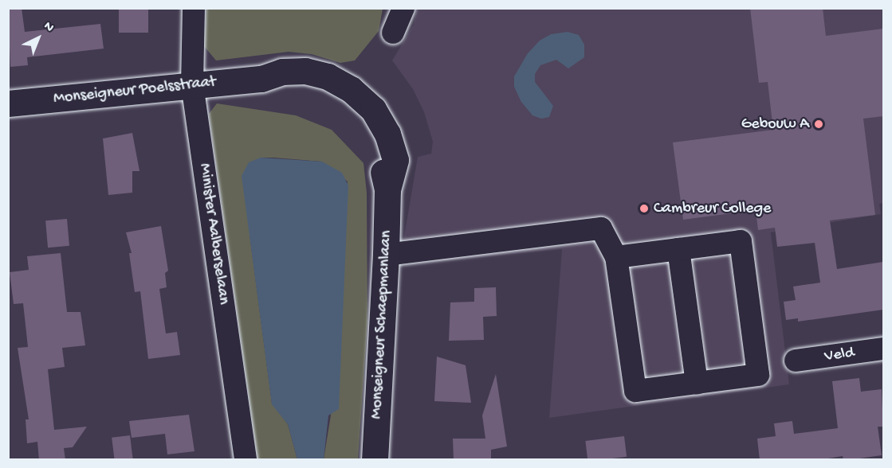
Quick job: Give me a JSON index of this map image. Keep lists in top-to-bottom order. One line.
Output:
{"streets":{"main road":["Monseigneur Poelsstraat","Monseigneur Schaepmanlaan"],"street":["Minister Aalberselaan","Veld"]},"crossings":[["Monseigneur Poelsstraat","Minister Aalberselaan"],["Monseigneur Poelsstraat","Monseigneur Schaepmanlaan"]],"places":["Gebouw A","Cambreur College"],"north":"top right"}
